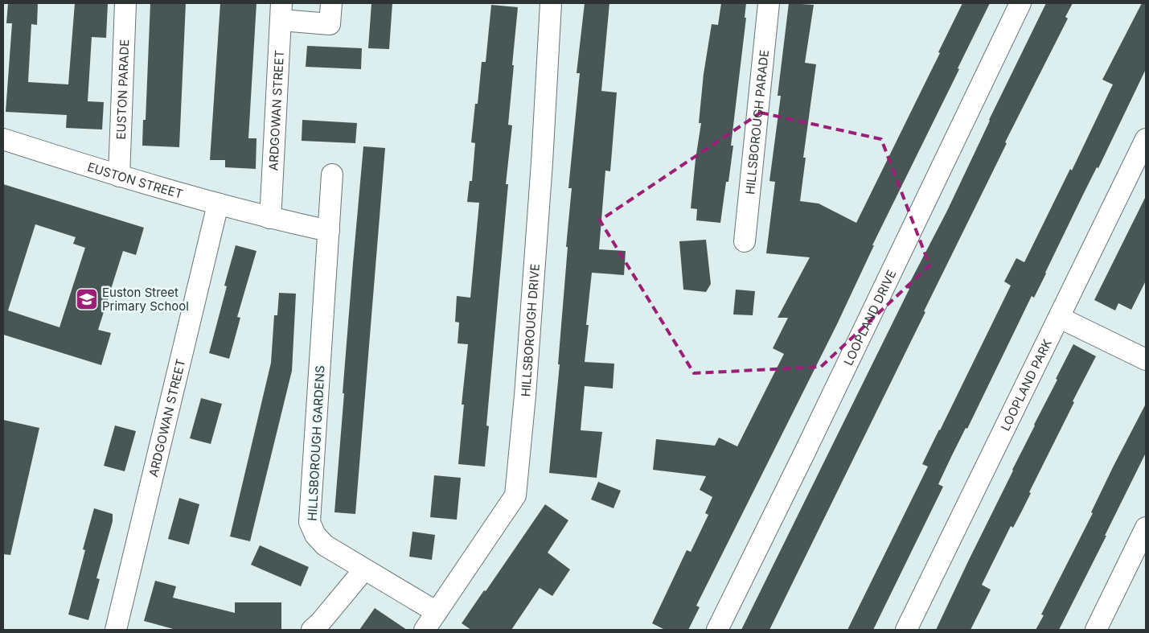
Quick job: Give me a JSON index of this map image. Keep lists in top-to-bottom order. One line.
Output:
{"streets":{"street":["EUSTON PARADE","ARDGOWAN STREET","HILLSBOROUGH PARADE","EUSTON STREET","LOOPLAND DRIVE","HILLSBOROUGH DRIVE","LOOPLAND PARK","HILLSBOROUGH GARDENS"]},"crossings":[["EUSTON PARADE","EUSTON STREET"],["ARDGOWAN STREET","EUSTON STREET"],["HILLSBOROUGH DRIVE","HILLSBOROUGH GARDENS"]],"places":{"school or university":["Euston Street Primary School"]}}
